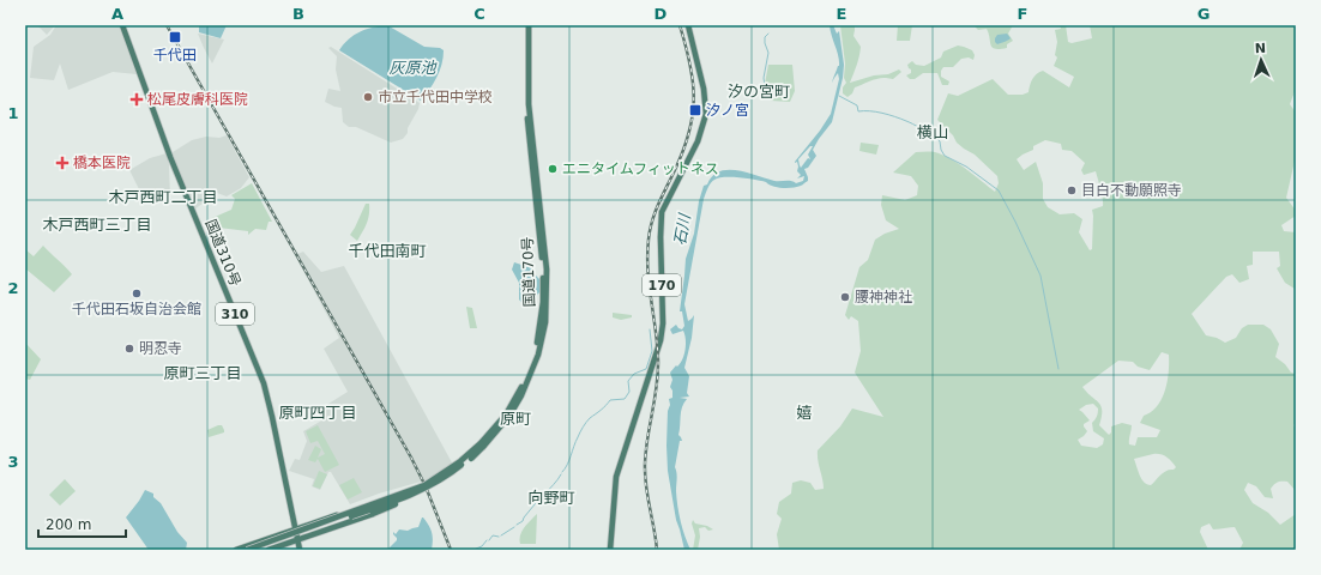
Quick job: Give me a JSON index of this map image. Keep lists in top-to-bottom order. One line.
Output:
{"streets":{"highway":["国道310号","国道170号","170","310"]},"districts":["汐の宮町","横山","木戸西町二丁目","木戸西町三丁目","千代田南町","原町三丁目","原町四丁目","嬉","原町","向野町"],"water":["灰原池","石川"],"places":{"transit":["千代田","汐ノ宮"],"other":["市立千代田中学校","エニタイムフィットネス","目白不動願照寺","千代田石坂自治会館","腰神神社","明忍寺"],"health":["松尾皮膚科医院","橋本医院"]},"scale_bar":"200 m","north":"top","grid":{"columns":["A","B","C","D","E","F","G"],"rows":["1","2","3"]}}
